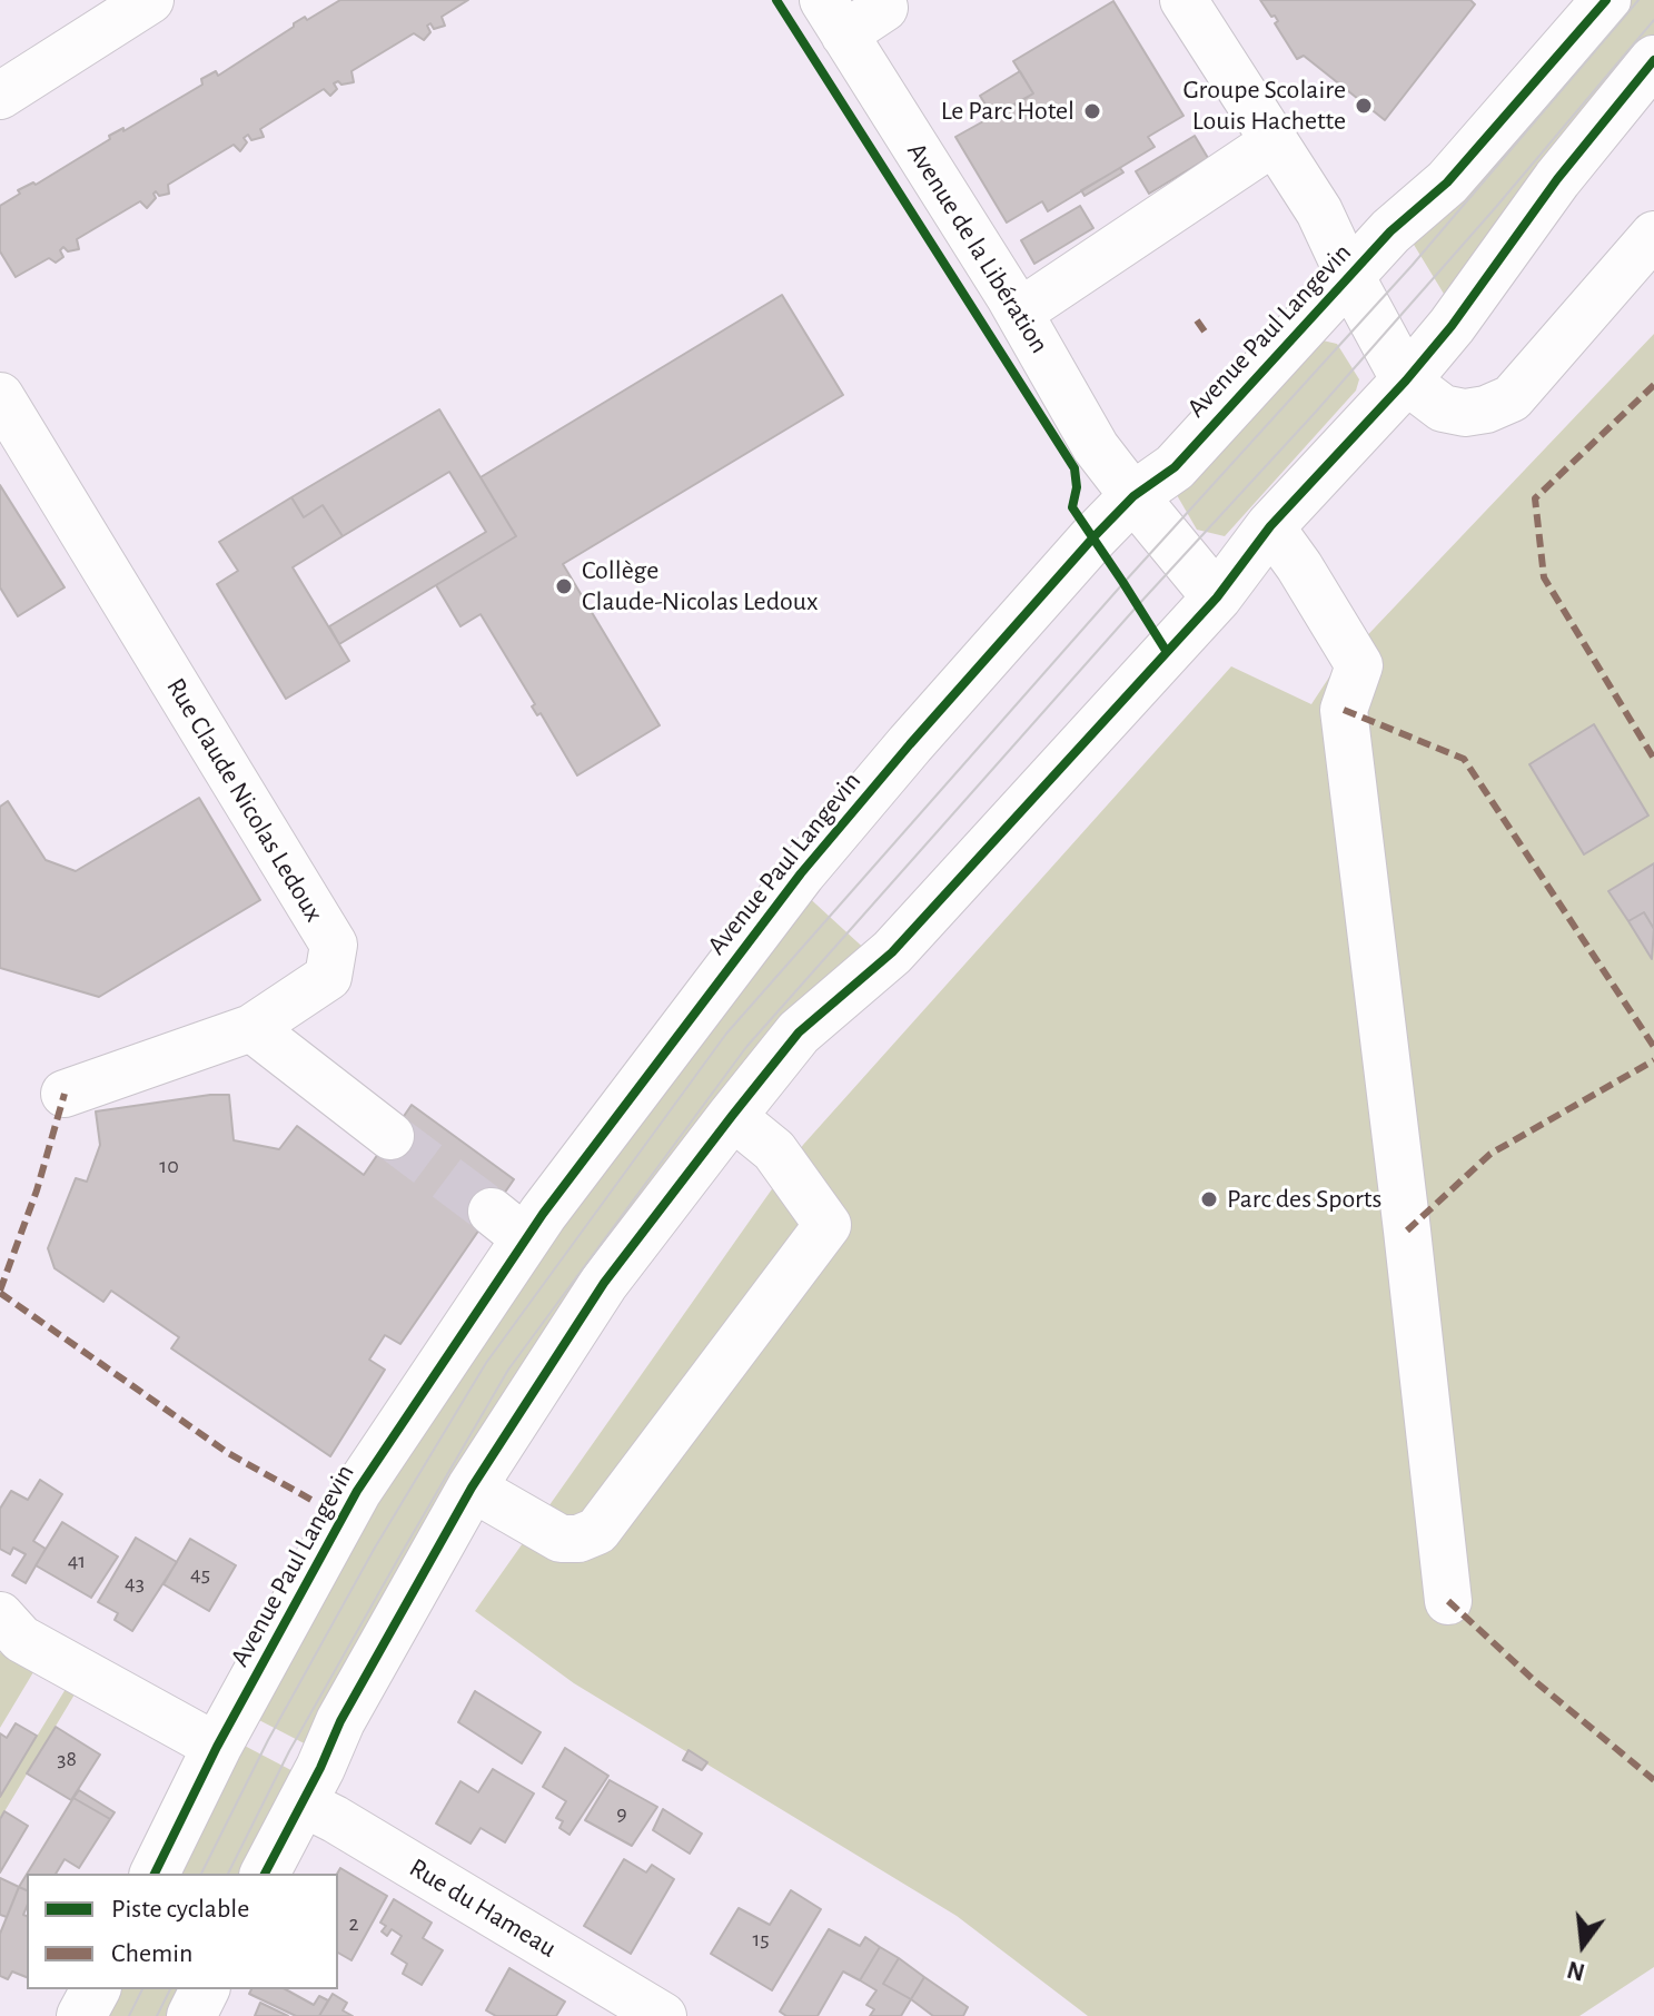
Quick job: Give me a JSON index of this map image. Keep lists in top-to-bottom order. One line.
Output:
{"streets":{"main road":["Avenue Paul Langevin"],"street":["Avenue de la Libération","Rue Claude Nicolas Ledoux","Rue du Hameau"]},"crossings":[["Avenue de la Libération","Avenue Paul Langevin"]],"places":["Groupe Scolaire Louis Hachette","Le Parc Hotel","Collège Claude-Nicolas Ledoux","Parc des Sports"],"house_numbers":["10","41","45","43","38","9","2","15"],"legend":["Piste cyclable","Chemin"],"north":"bottom"}
